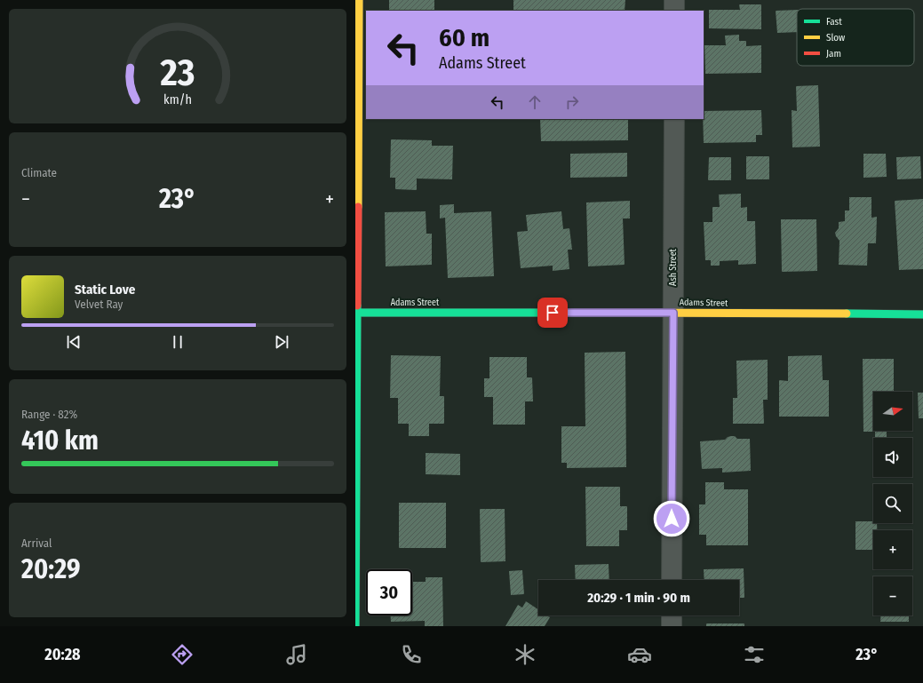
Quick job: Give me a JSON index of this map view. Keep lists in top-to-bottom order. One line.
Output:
{"streets":{"street":["Ash Street","Adams Street"]},"crossings":[["Ash Street","Adams Street"]],"legend":["Fast","Slow","Jam"],"north":"right","page":{"turn":["60 m","Adams Street"],"tile":["Climate",["Range · 82%","410 km"],["Arrival","20:29"]],"heat":["−","23°","+"],"song":["Static Love","Velvet Ray"],"map_buttons":["+","−"],"limit":"30","trip":"20:29 · 1 min · 90 m","tabs":["20:28","23°"],"gauge":["23","km/h"]}}
